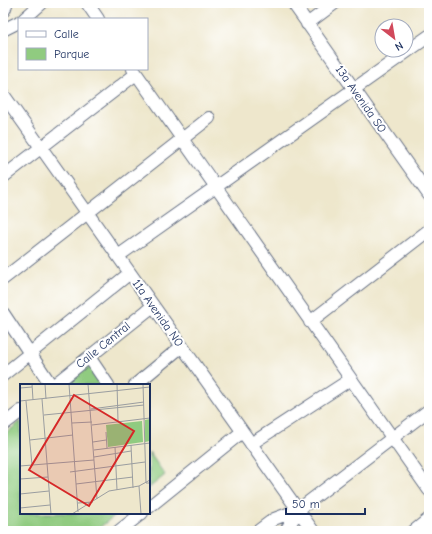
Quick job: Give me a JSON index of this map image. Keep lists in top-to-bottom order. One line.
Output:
{"streets":{"street":["13a Avenida SO","11a Avenida NO","Calle Central"]},"crossings":[["11a Avenida NO","Calle Central"]],"legend":["Calle","Parque"],"scale_bar":"50 m","north":"bottom right"}
